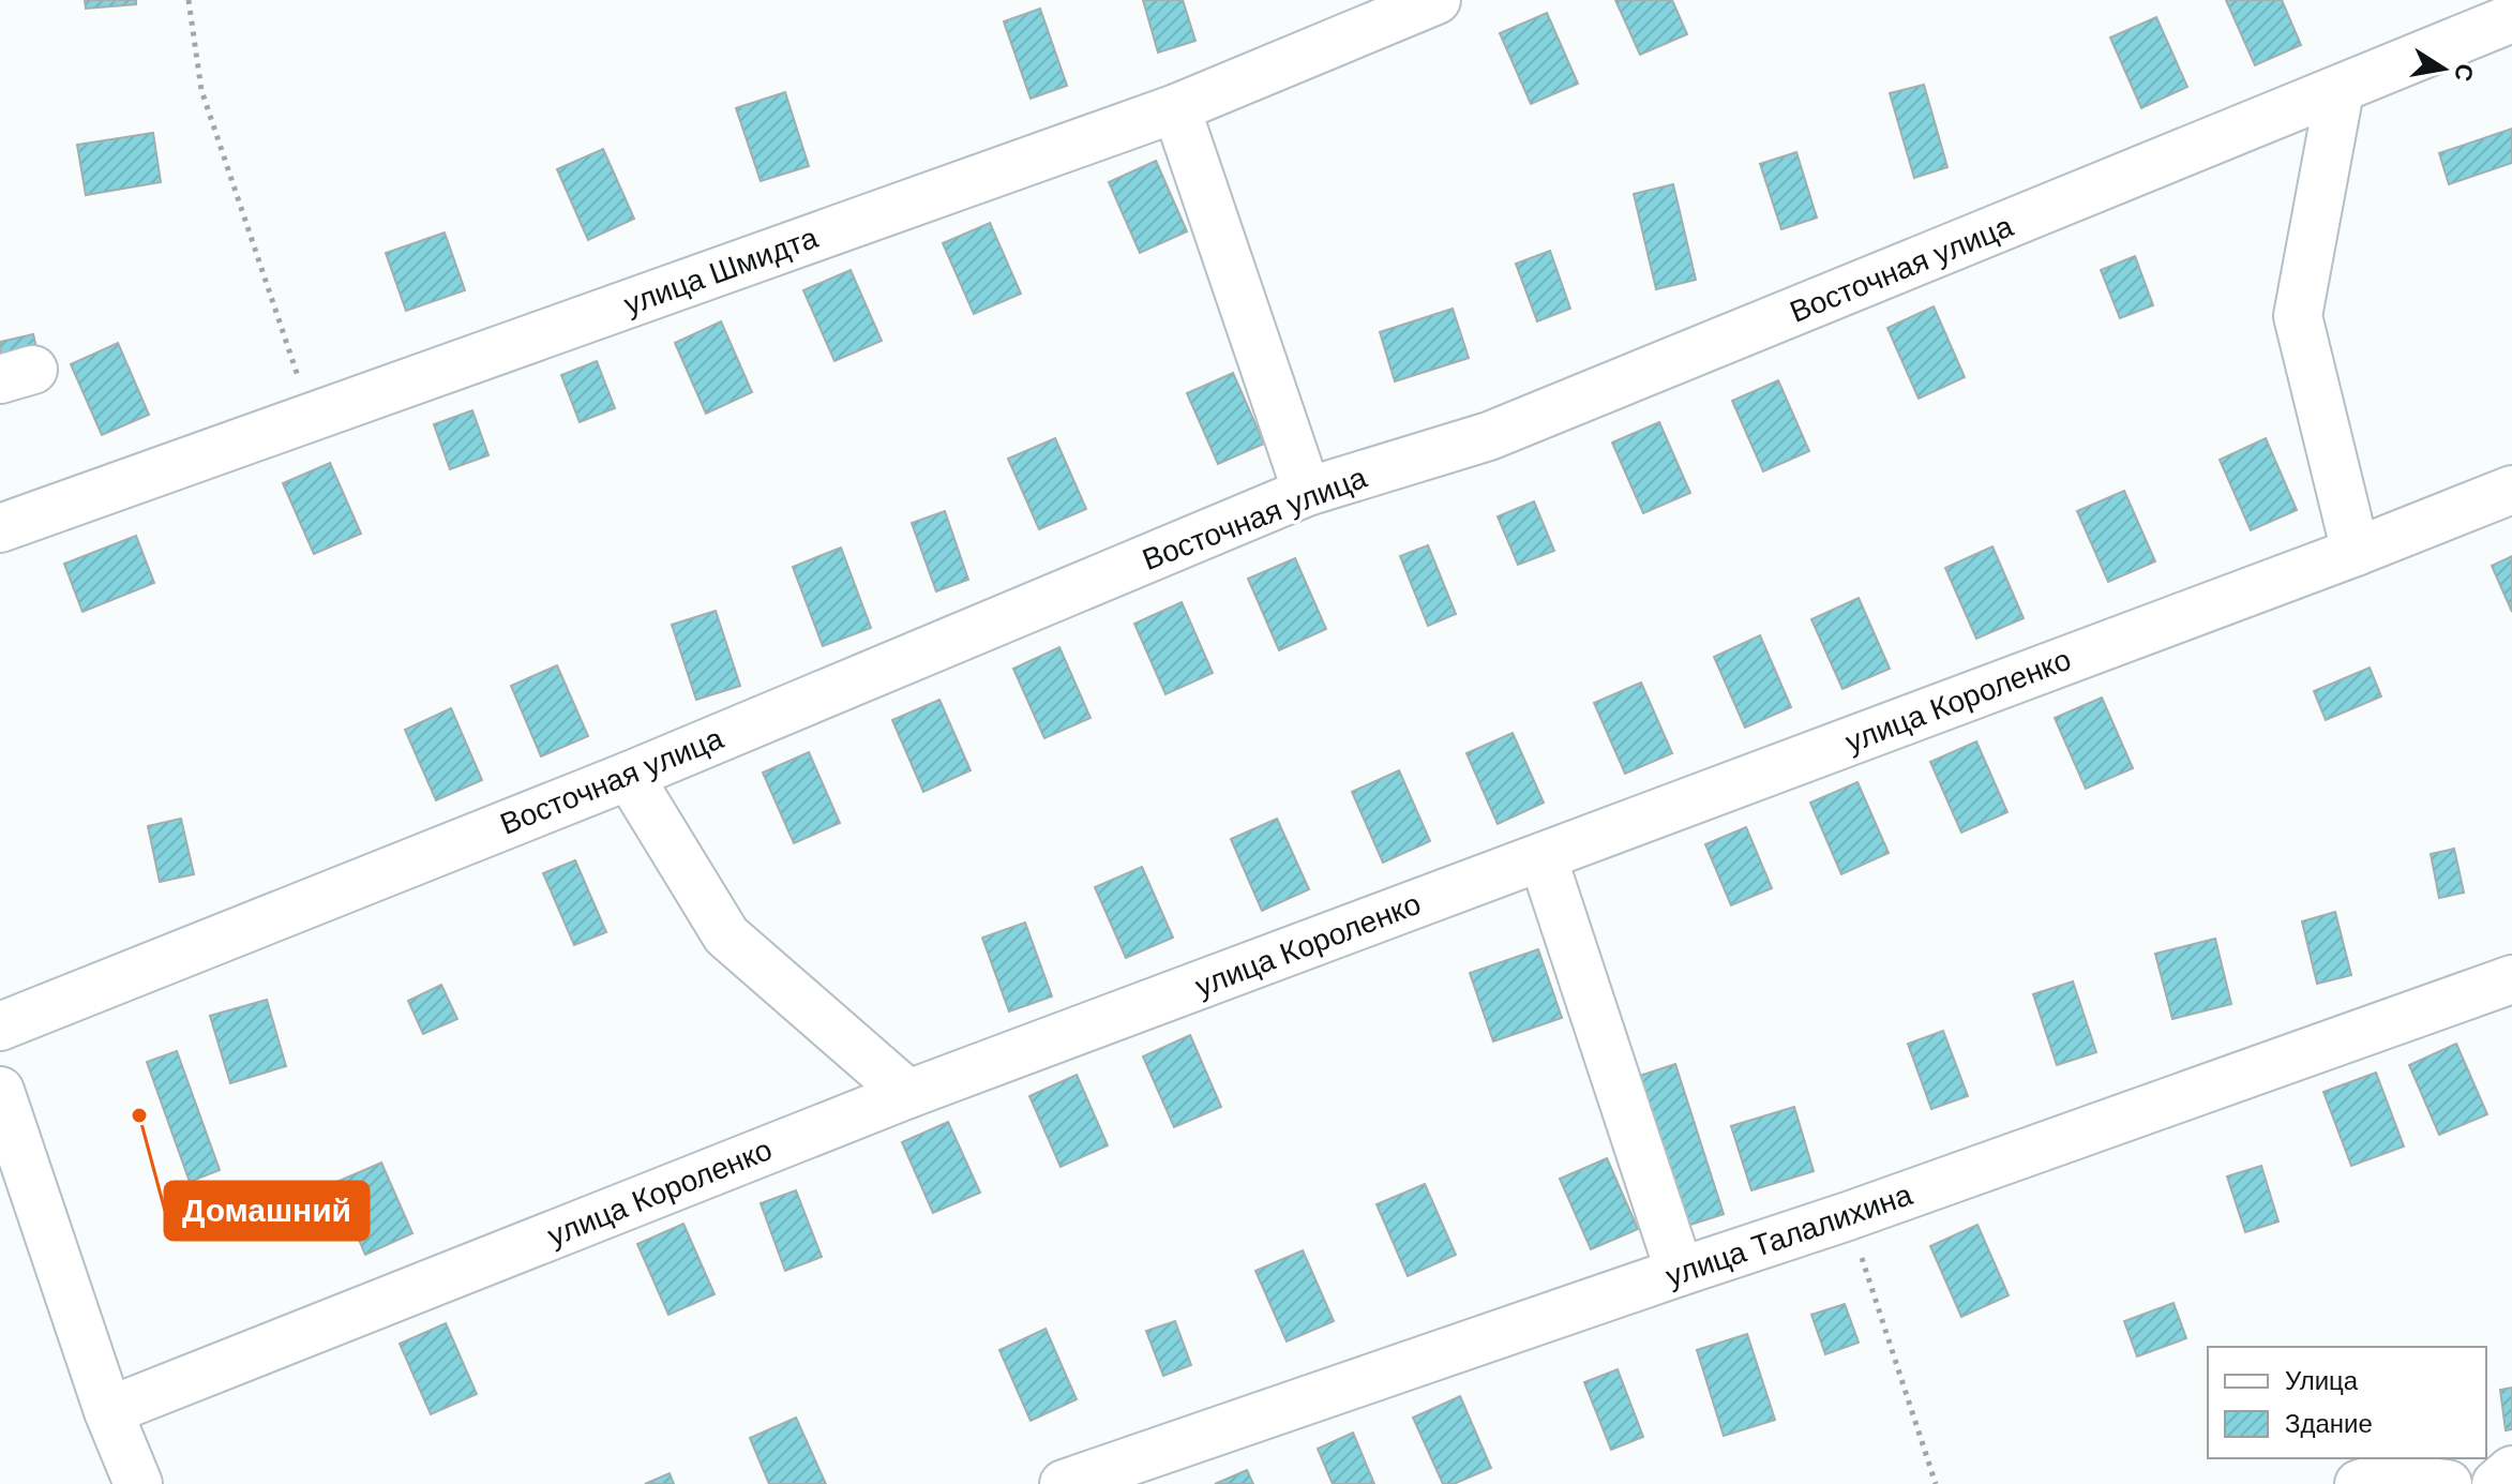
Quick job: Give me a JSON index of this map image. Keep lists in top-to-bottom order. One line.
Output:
{"streets":{"street":["Восточная улица","улица Шмидта","улица Короленко","улица Талалихина"]},"places":["Домашний"],"legend":["Улица","Здание"],"north":"right"}
